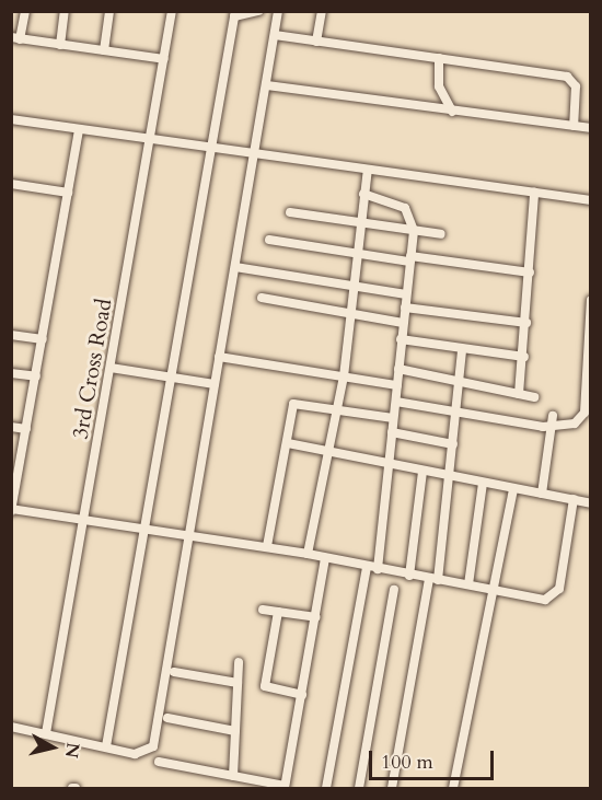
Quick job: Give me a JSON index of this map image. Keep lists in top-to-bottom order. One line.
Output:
{"streets":{"street":["3rd Cross Road"]},"scale_bar":"100 m","north":"right"}
